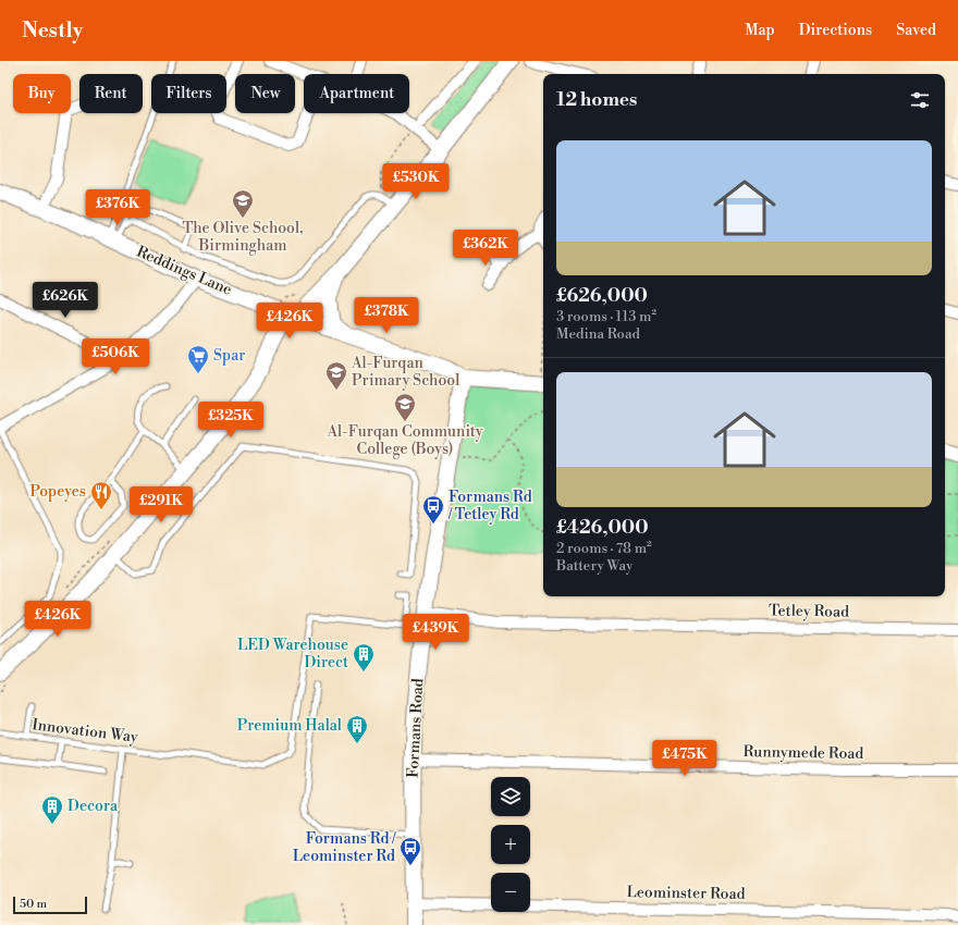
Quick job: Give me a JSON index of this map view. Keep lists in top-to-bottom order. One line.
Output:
{"streets":{"street":["Reddings Lane","Tetley Road","Formans Road","Runnymede Road","Leominster Road"],"lane":["Innovation Way"]},"crossings":[["Reddings Lane","Formans Road"],["Tetley Road","Formans Road"],["Formans Road","Runnymede Road"],["Formans Road","Leominster Road"]],"places":{"school or university":["The Olive School, Birmingham","Al-Furqan Primary School","Al-Furqan Community College (Boys)"],"supermarket":["Spar"],"restaurant":["Popeyes"],"bus stop":["Formans Rd / Tetley Rd","Formans Rd / Leominster Rd"],"building":["LED Warehouse Direct","Premium Halal","Decora"]},"scale_bar":"50 m","page":{"header":"Nestly","nav":["Map","Directions","Saved"],"chip":["Buy","Rent","Filters","New","Apartment"],"heading":"12 homes","list":[{"name":"£626,000","note":"3 rooms · 113 m² · Medina Road"},{"name":"£426,000","note":"2 rooms · 78 m² · Battery Way"}],"price":["£530K","£376K","£362K","£626K","£378K","£426K","£506K","£325K","£291K","£426K","£439K","£475K"],"map_buttons":["+","−"],"scale":"50 m"}}
